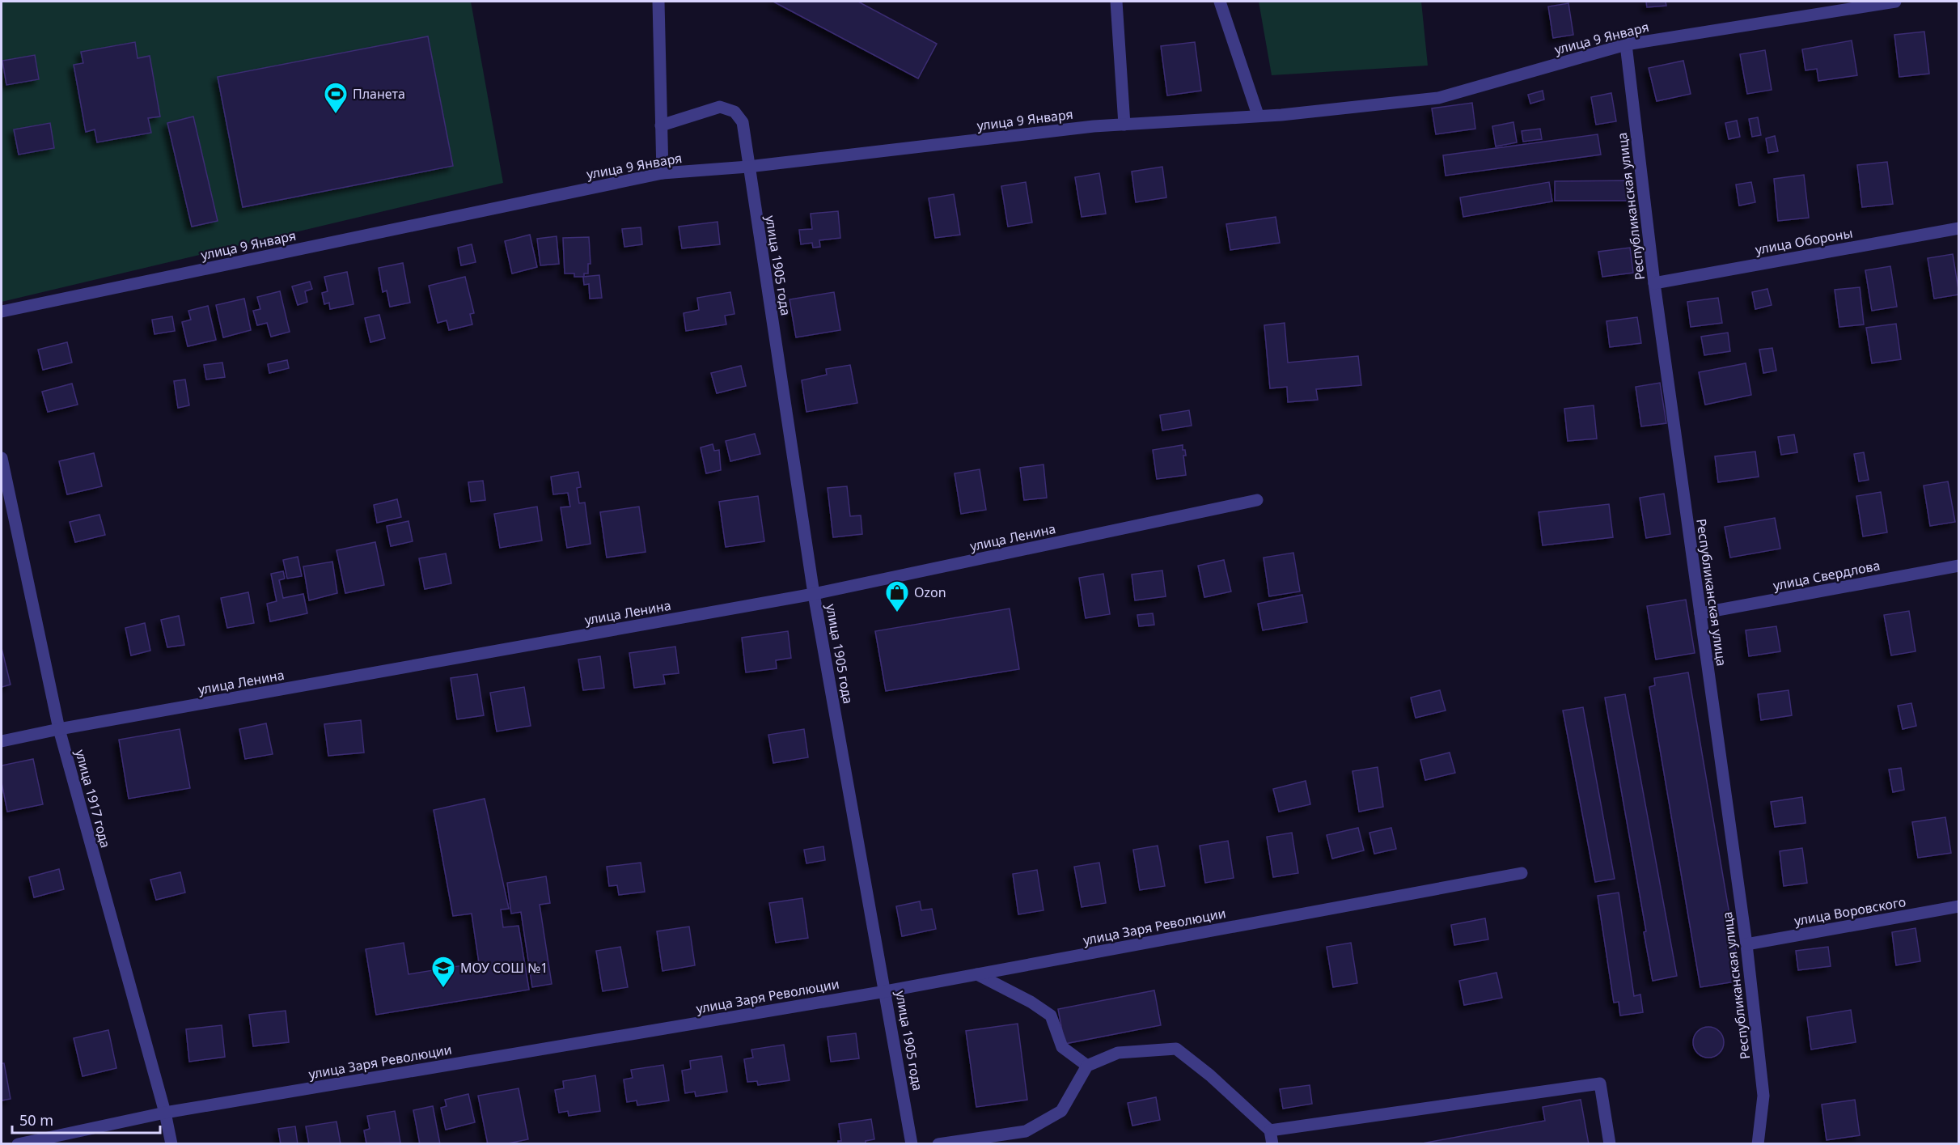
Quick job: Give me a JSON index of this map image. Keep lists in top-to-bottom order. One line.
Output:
{"streets":{"street":["улица 9 Января","Республиканская улица","улица Обороны","улица 1905 года","улица Ленина","улица Свердлова","улица 1917 года","улица Воровского","улица Заря Революции"]},"crossings":[["улица 9 Января","Республиканская улица"],["улица 9 Января","улица 1905 года"],["Республиканская улица","улица Обороны"],["Республиканская улица","улица Свердлова"],["Республиканская улица","улица Воровского"],["улица 1905 года","улица Ленина"],["улица 1905 года","улица Заря Революции"],["улица Ленина","улица 1917 года"],["улица 1917 года","улица Заря Революции"]],"places":{"sports":["Планета"],"shop":["Ozon"],"school or university":["МОУ СОШ №1"]},"scale_bar":"50 m"}
